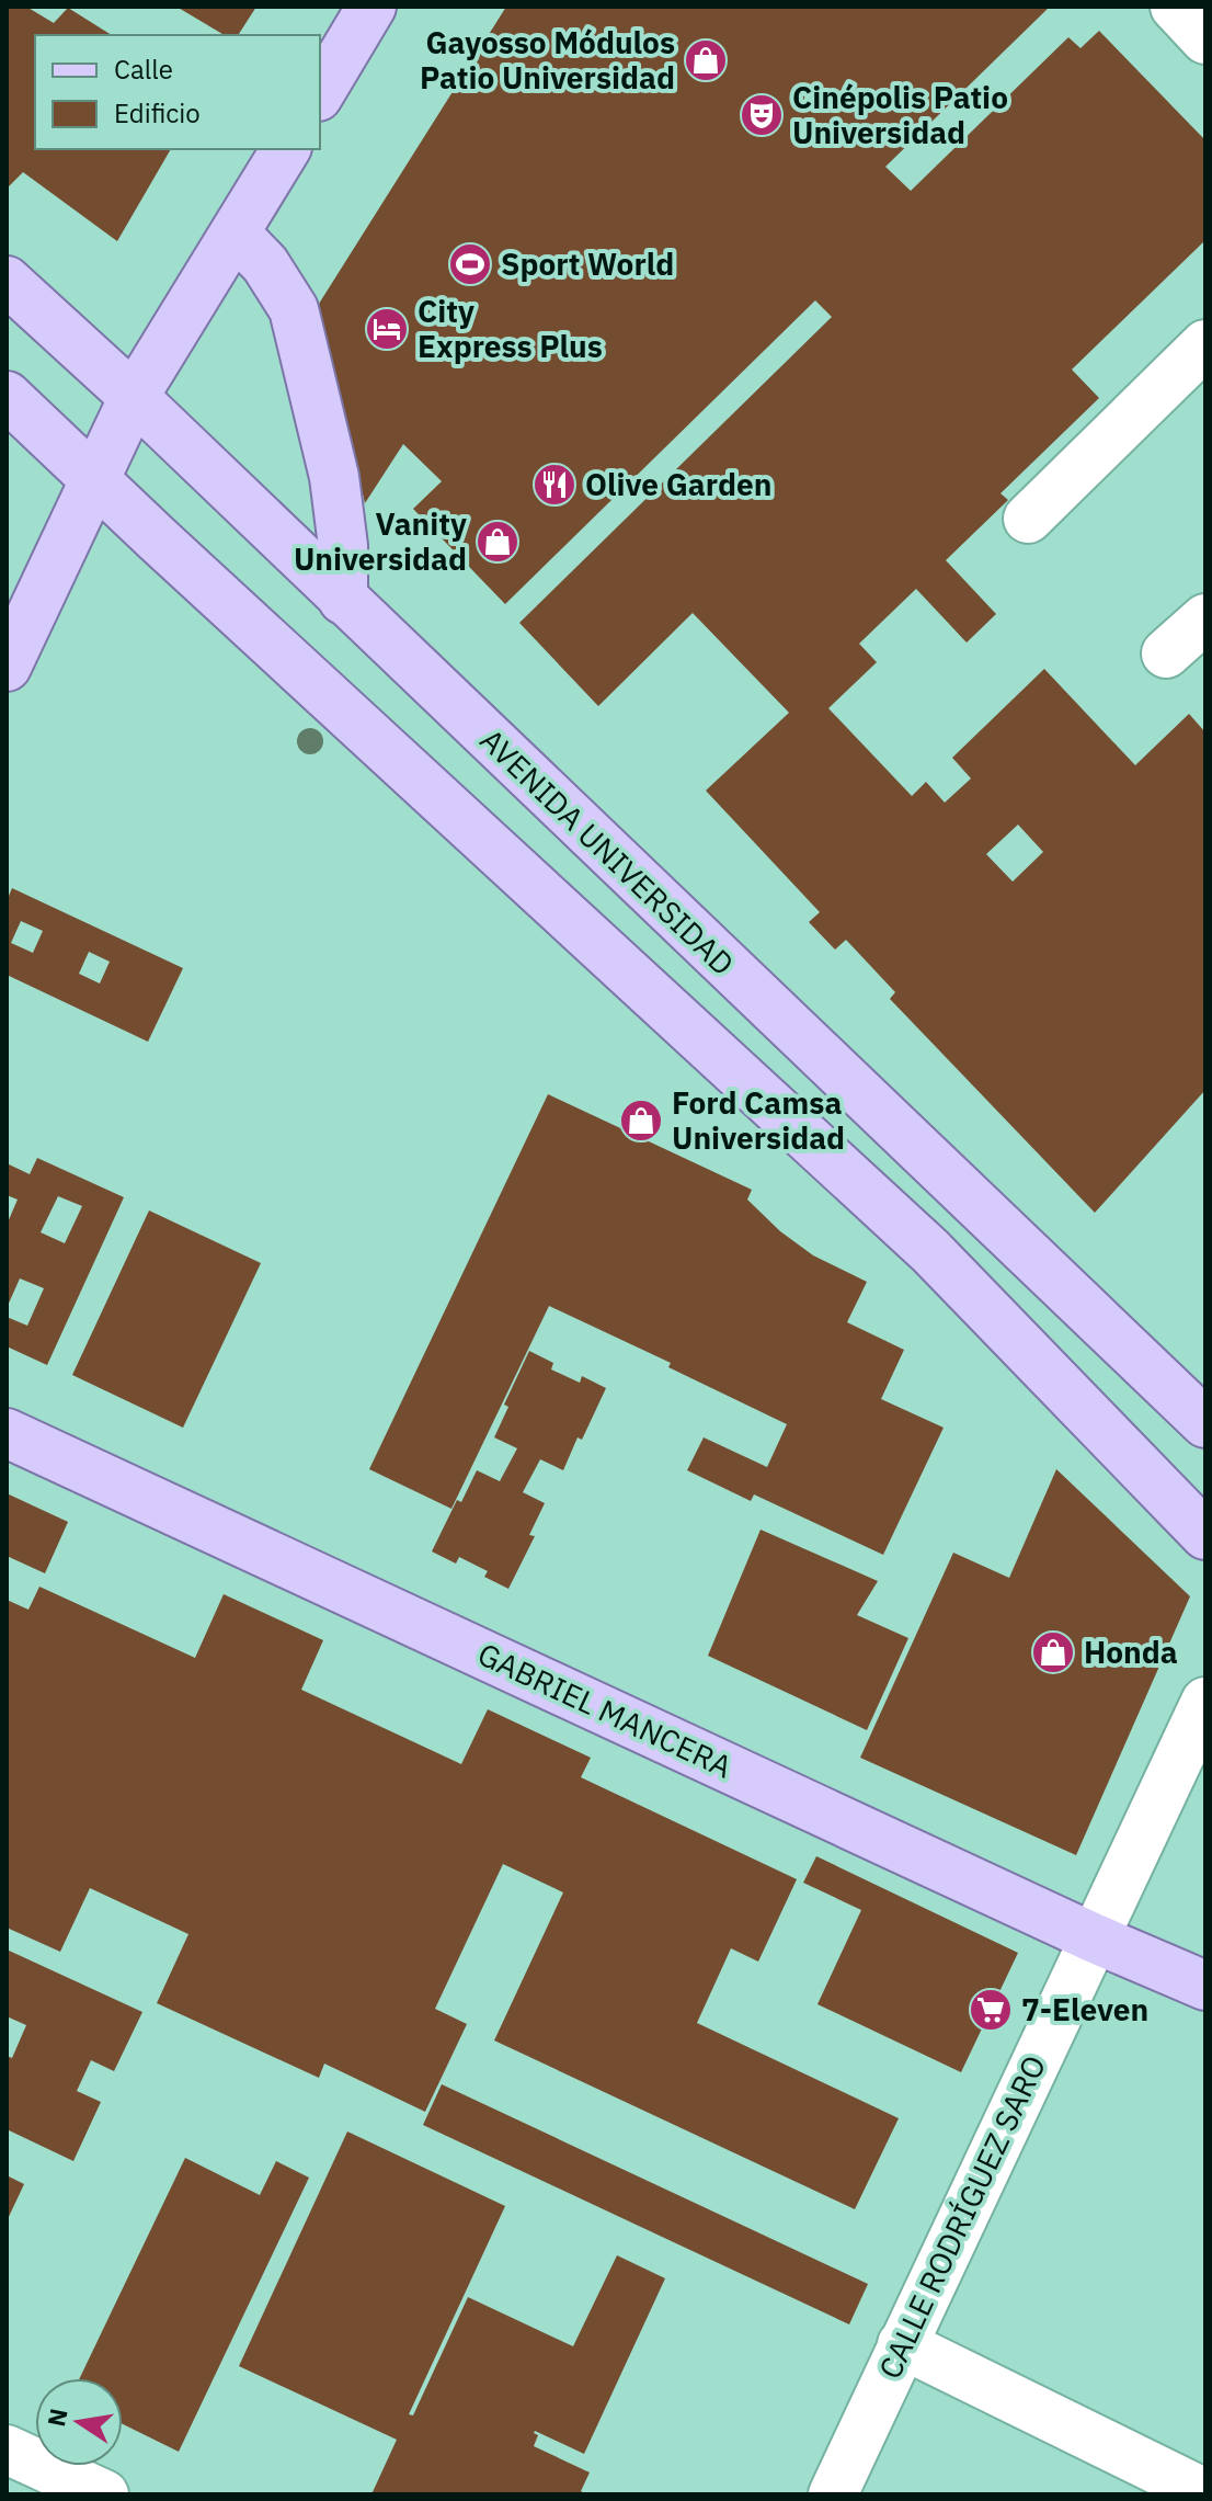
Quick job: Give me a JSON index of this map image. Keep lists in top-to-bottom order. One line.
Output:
{"streets":{"main road":["AVENIDA UNIVERSIDAD","GABRIEL MANCERA"],"street":["CALLE RODRÍGUEZ SARO"]},"crossings":[["GABRIEL MANCERA","CALLE RODRÍGUEZ SARO"]],"places":{"shop":["Gayosso Módulos Patio Universidad","Vanity Universidad","Ford Camsa Universidad","Honda"],"theatre":["Cinépolis Patio Universidad"],"sports":["Sport World"],"hotel":["City Express Plus"],"restaurant":["Olive Garden"],"supermarket":["7-Eleven"]},"legend":["Calle","Edificio"],"north":"left"}
